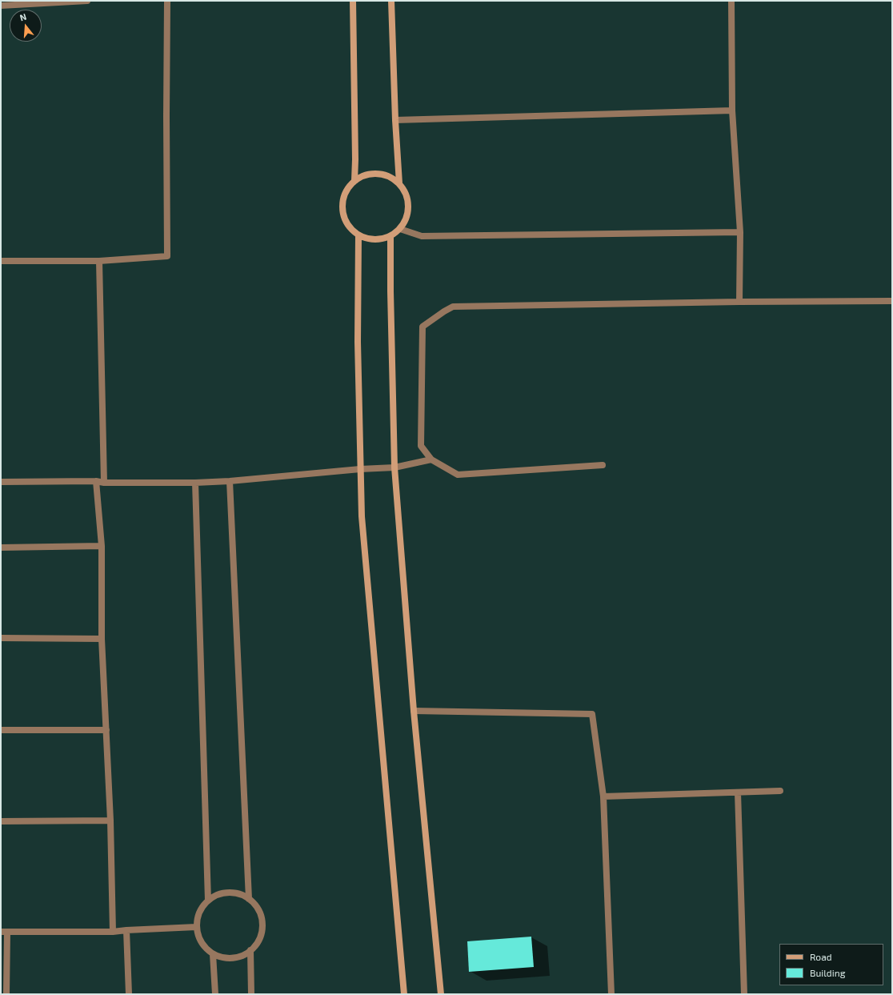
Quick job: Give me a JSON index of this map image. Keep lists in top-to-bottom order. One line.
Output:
{"legend":["Road","Building"],"north":"top"}
